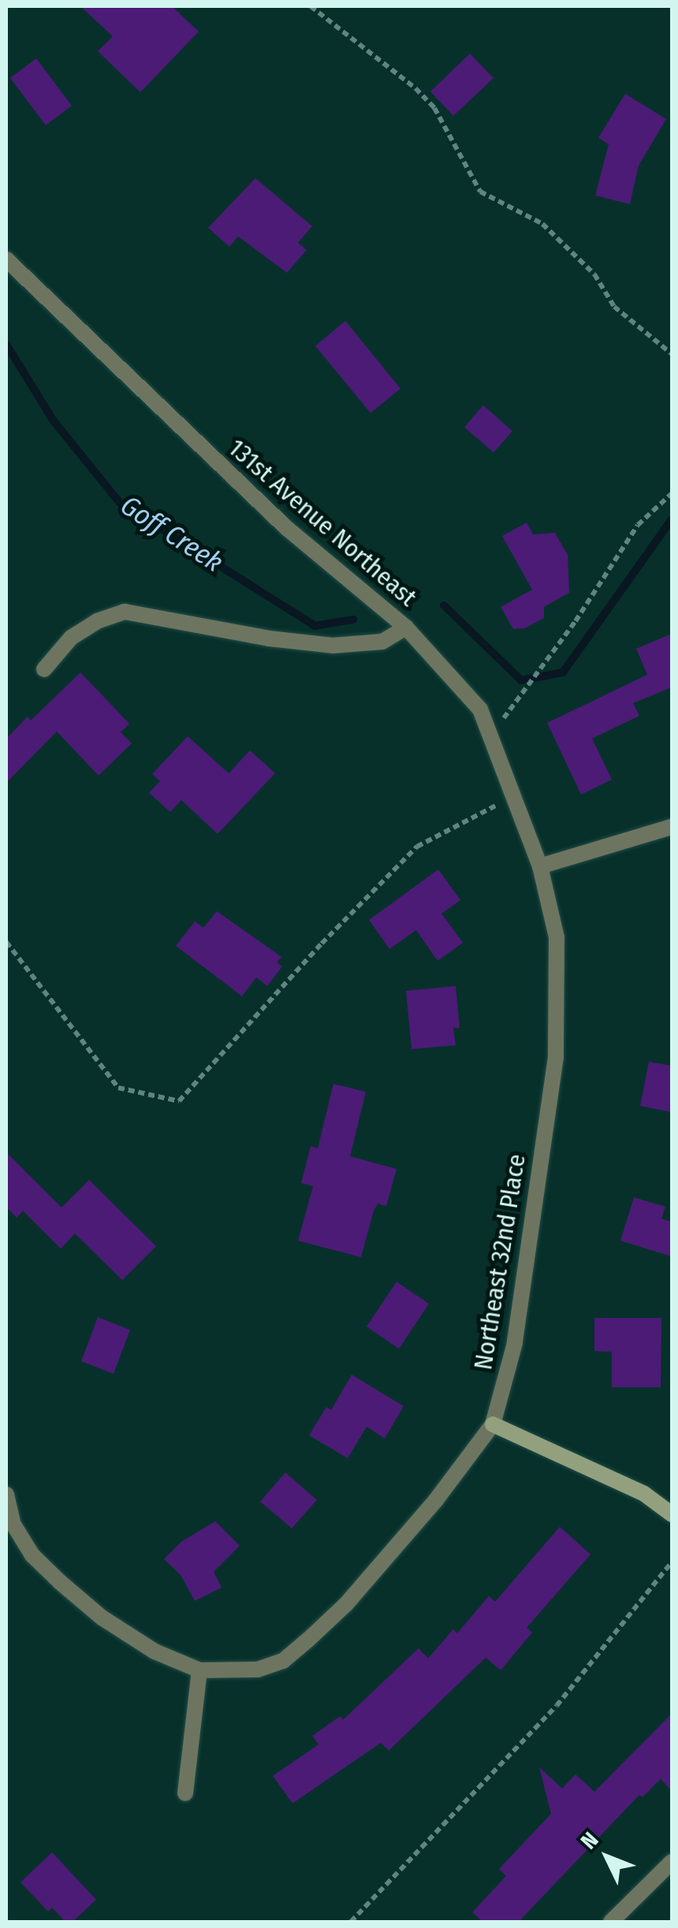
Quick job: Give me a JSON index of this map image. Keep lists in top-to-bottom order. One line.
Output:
{"streets":{"street":["131st Avenue Northeast","Northeast 32nd Place"]},"crossings":[["131st Avenue Northeast","Northeast 32nd Place"]],"water":["Goff Creek"],"north":"top left"}
